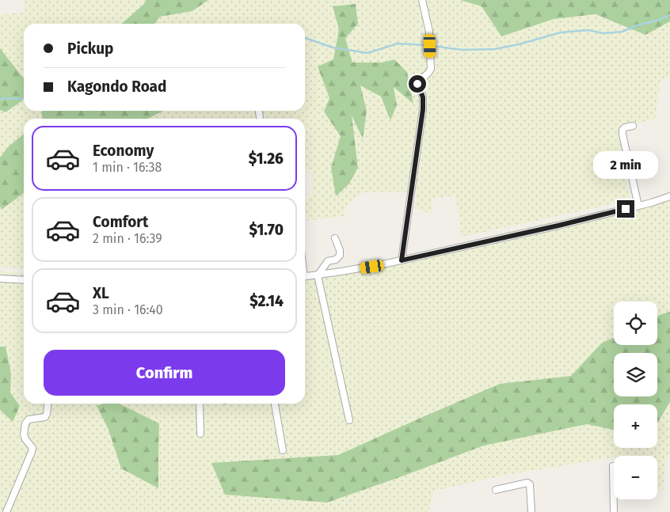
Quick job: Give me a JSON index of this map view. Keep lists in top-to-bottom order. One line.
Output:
{"page":{"banner":["Pickup","Kagondo Road"],"list":[{"name":"Economy","note":"1 min · 16:38","value":"$1.26"},{"name":"Comfort","note":"2 min · 16:39","value":"$1.70"},{"name":"XL","note":"3 min · 16:40","value":"$2.14"}],"bubble":"2 min","map_buttons":["+","−"],"buttons":"Confirm"}}
